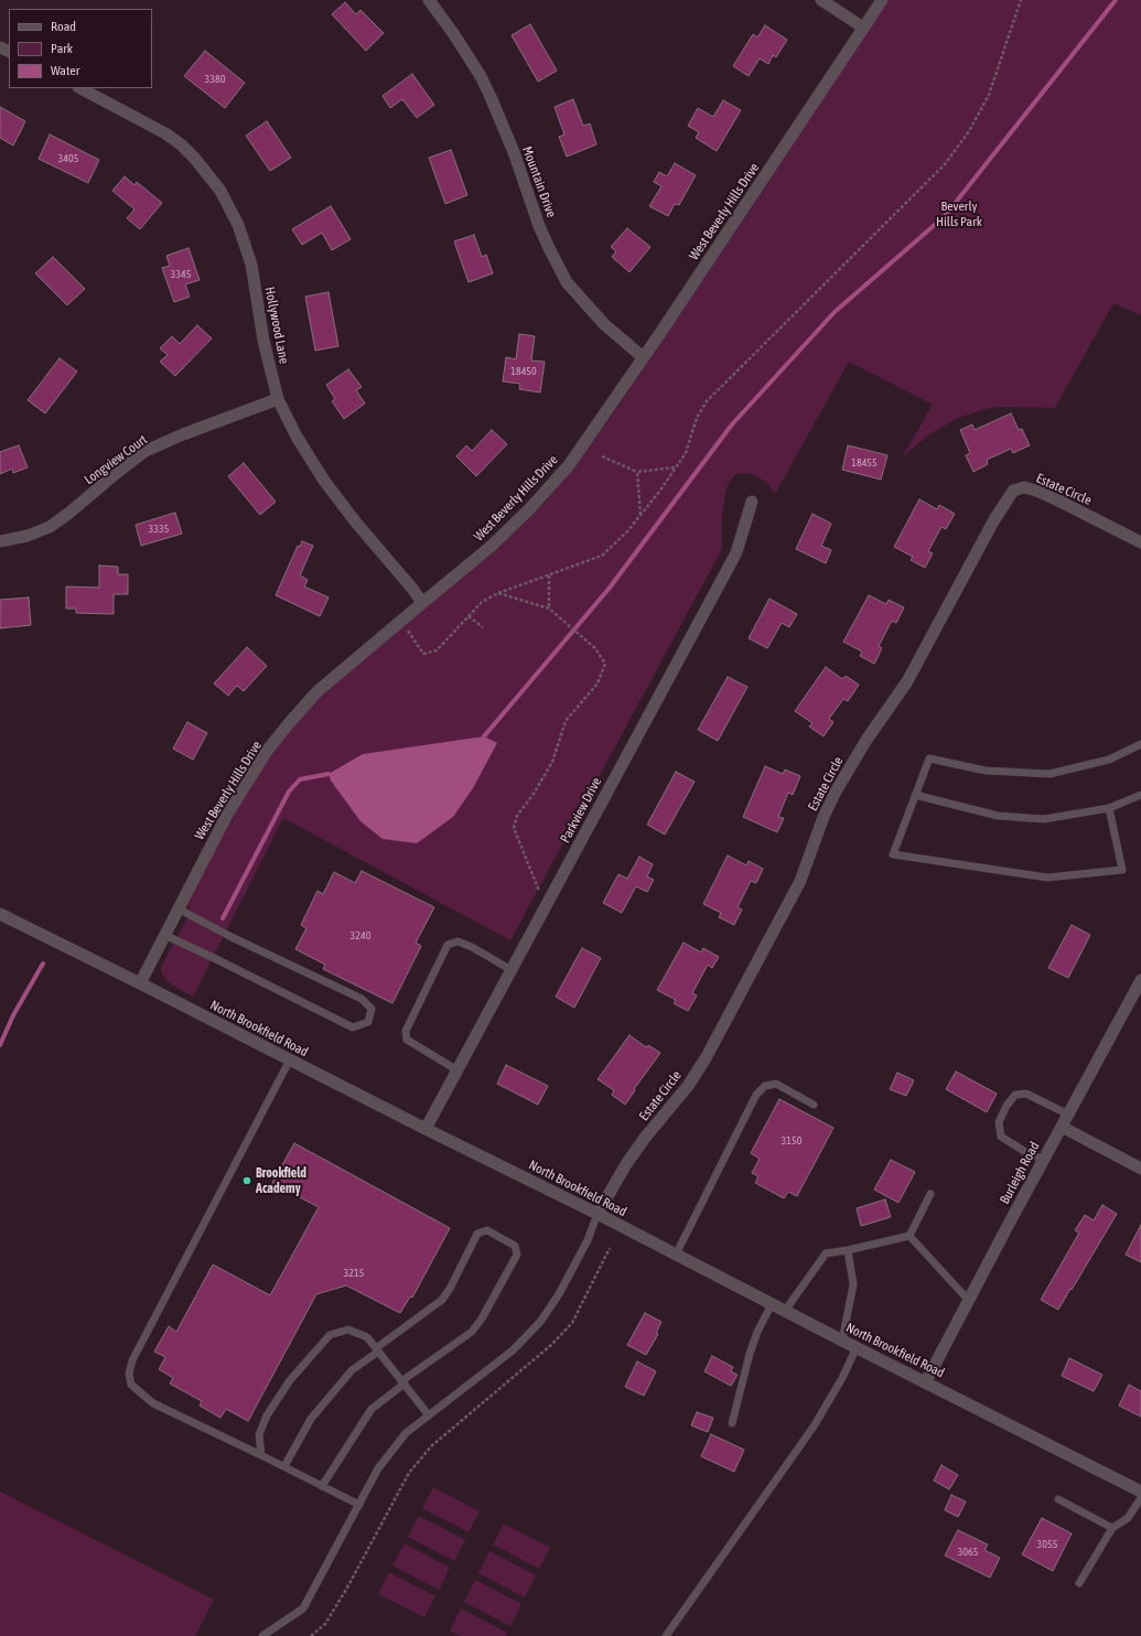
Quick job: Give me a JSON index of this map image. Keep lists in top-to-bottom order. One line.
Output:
{"streets":{"street":["Mountain Drive","West Beverly Hills Drive","Hollywood Lane","Longview Court","Estate Circle","Parkview Drive","North Brookfield Road","Burleigh Road"]},"crossings":[["Mountain Drive","West Beverly Hills Drive"],["West Beverly Hills Drive","Hollywood Lane"],["West Beverly Hills Drive","North Brookfield Road"],["Hollywood Lane","Longview Court"],["Estate Circle","North Brookfield Road"],["Parkview Drive","North Brookfield Road"],["North Brookfield Road","Burleigh Road"]],"parks":["Beverly Hills Park"],"places":["Brookfield Academy"],"house_numbers":["3380","3405","3345","18450","18455","3335","3240","3150","3215","3055","3065"],"legend":["Road","Park","Water"]}
